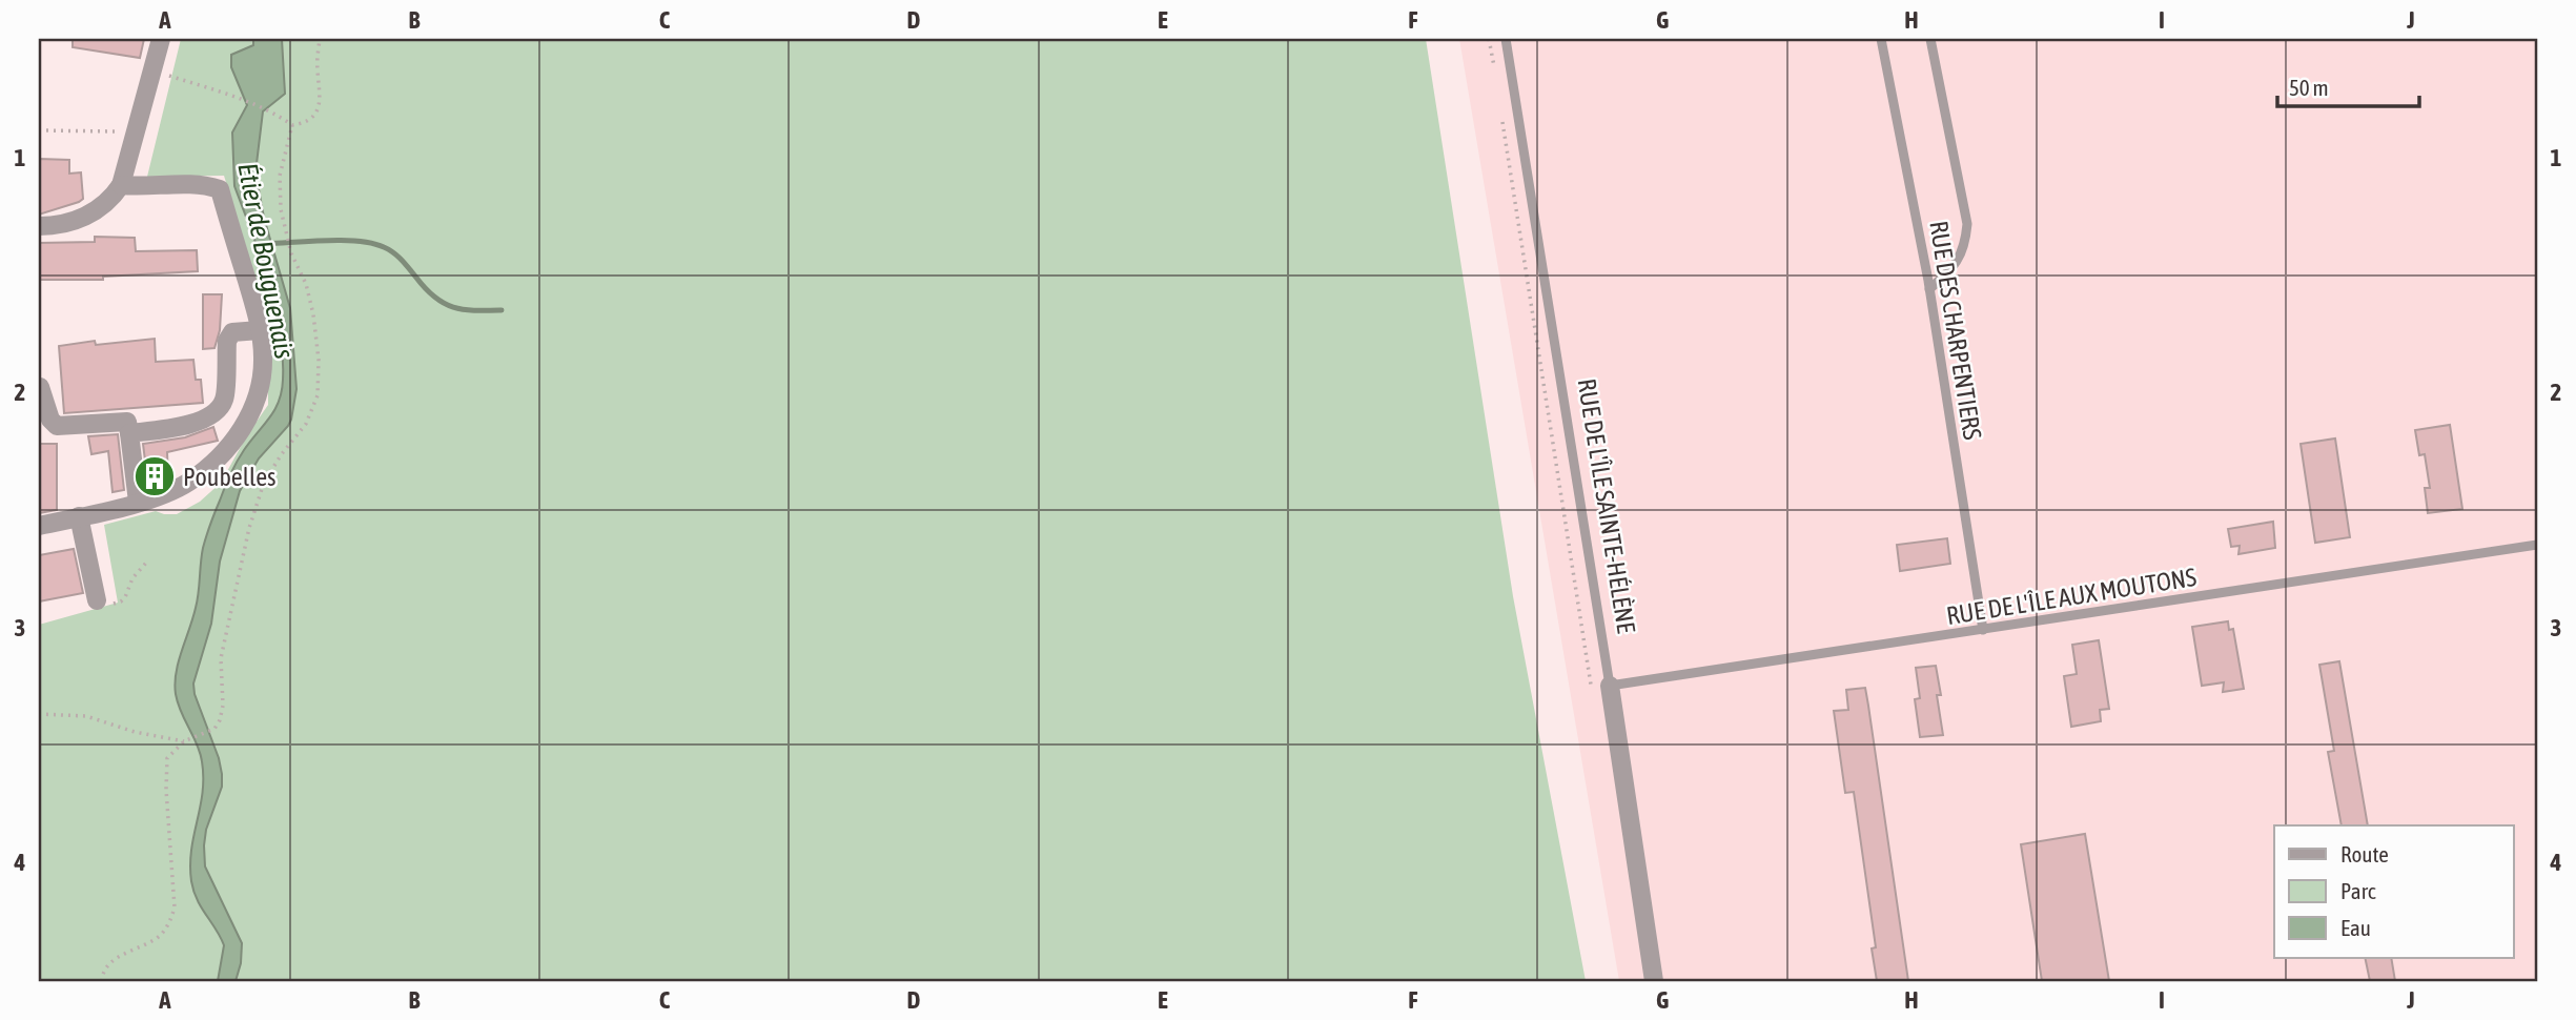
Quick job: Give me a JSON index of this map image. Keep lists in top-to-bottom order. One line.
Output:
{"streets":{"street":["RUE DE L'ÎLE SAINTE-HÉLÈNE"],"lane":["RUE DES CHARPENTIERS","RUE DE L'ÎLE AUX MOUTONS"]},"crossings":[["RUE DES CHARPENTIERS","RUE DE L'ÎLE AUX MOUTONS"],["RUE DE L'ÎLE SAINTE-HÉLÈNE","RUE DE L'ÎLE AUX MOUTONS"]],"water":["Étier de Bouguenais"],"places":{"building":["Poubelles"]},"legend":["Route","Parc","Eau"],"scale_bar":"50 m","grid":{"columns":["A","B","C","D","E","F","G","H","I","J"],"rows":["1","2","3","4"]}}
